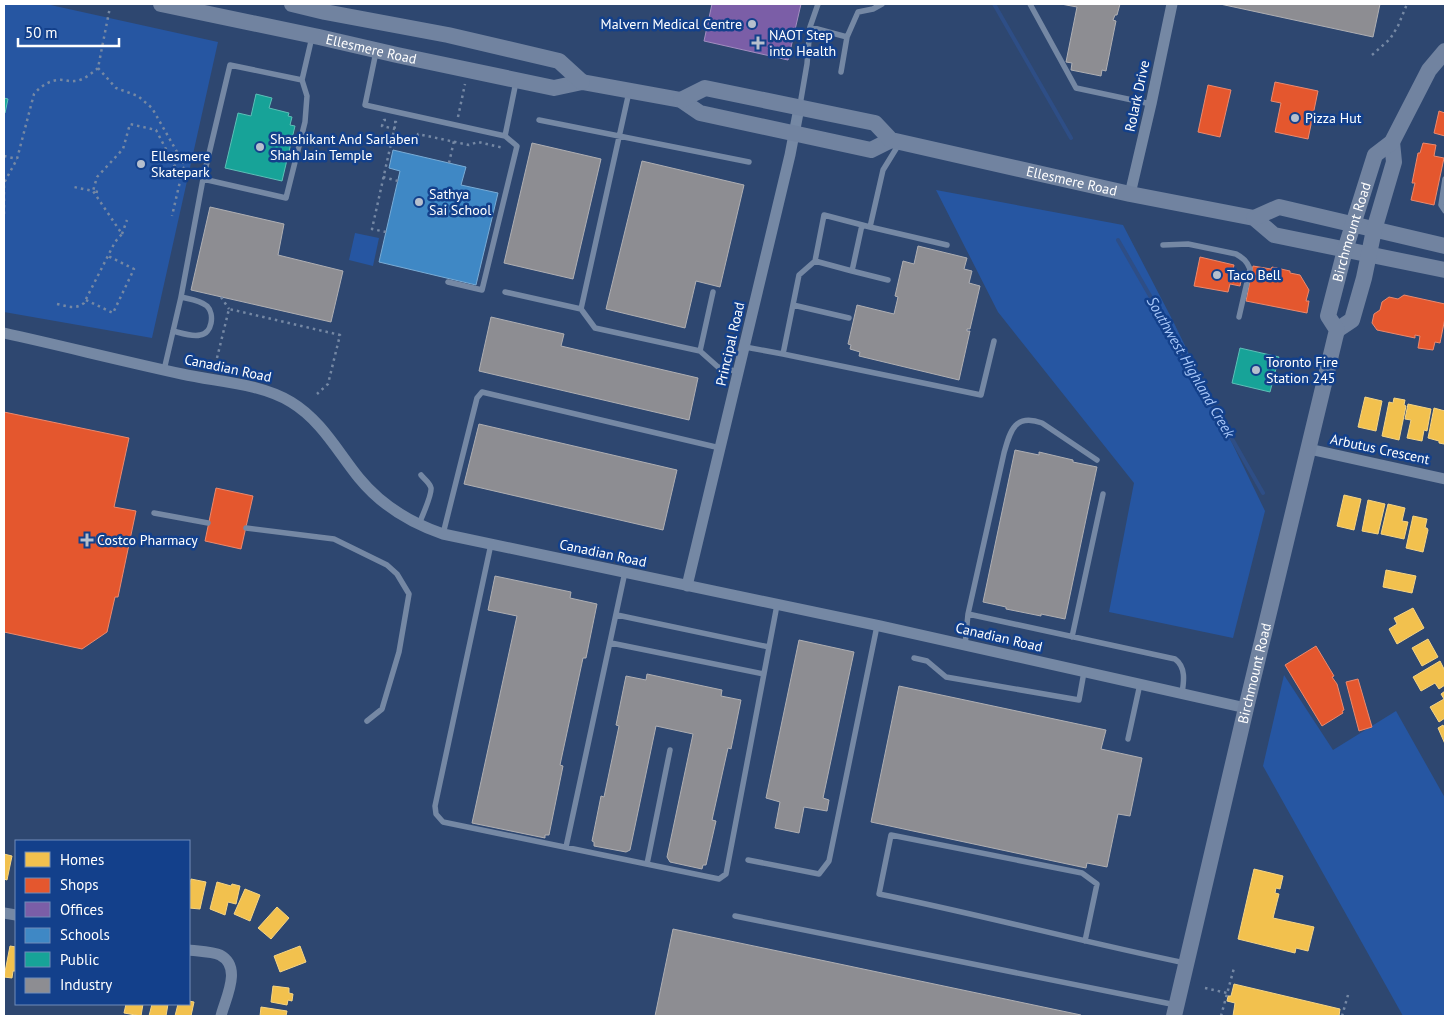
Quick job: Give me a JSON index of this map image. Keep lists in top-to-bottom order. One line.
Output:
{"streets":{"main road":["Ellesmere Road","Birchmount Road"],"street":["Rolark Drive","Principal Road","Canadian Road","Arbutus Crescent"]},"crossings":[["Ellesmere Road","Rolark Drive"],["Ellesmere Road","Birchmount Road"],["Ellesmere Road","Principal Road"],["Birchmount Road","Canadian Road"],["Birchmount Road","Arbutus Crescent"],["Principal Road","Canadian Road"]],"water":["Southwest Highland Creek"],"places":{"other":["Malvern Medical Centre","Pizza Hut","Shashikant And Sarlaben Shah Jain Temple","Ellesmere Skatepark","Sathya Sai School","Taco Bell","Toronto Fire Station 245"],"health":["NAOT Step into Health","Costco Pharmacy"]},"legend":["Homes","Shops","Offices","Schools","Public","Industry"],"scale_bar":"50 m"}
